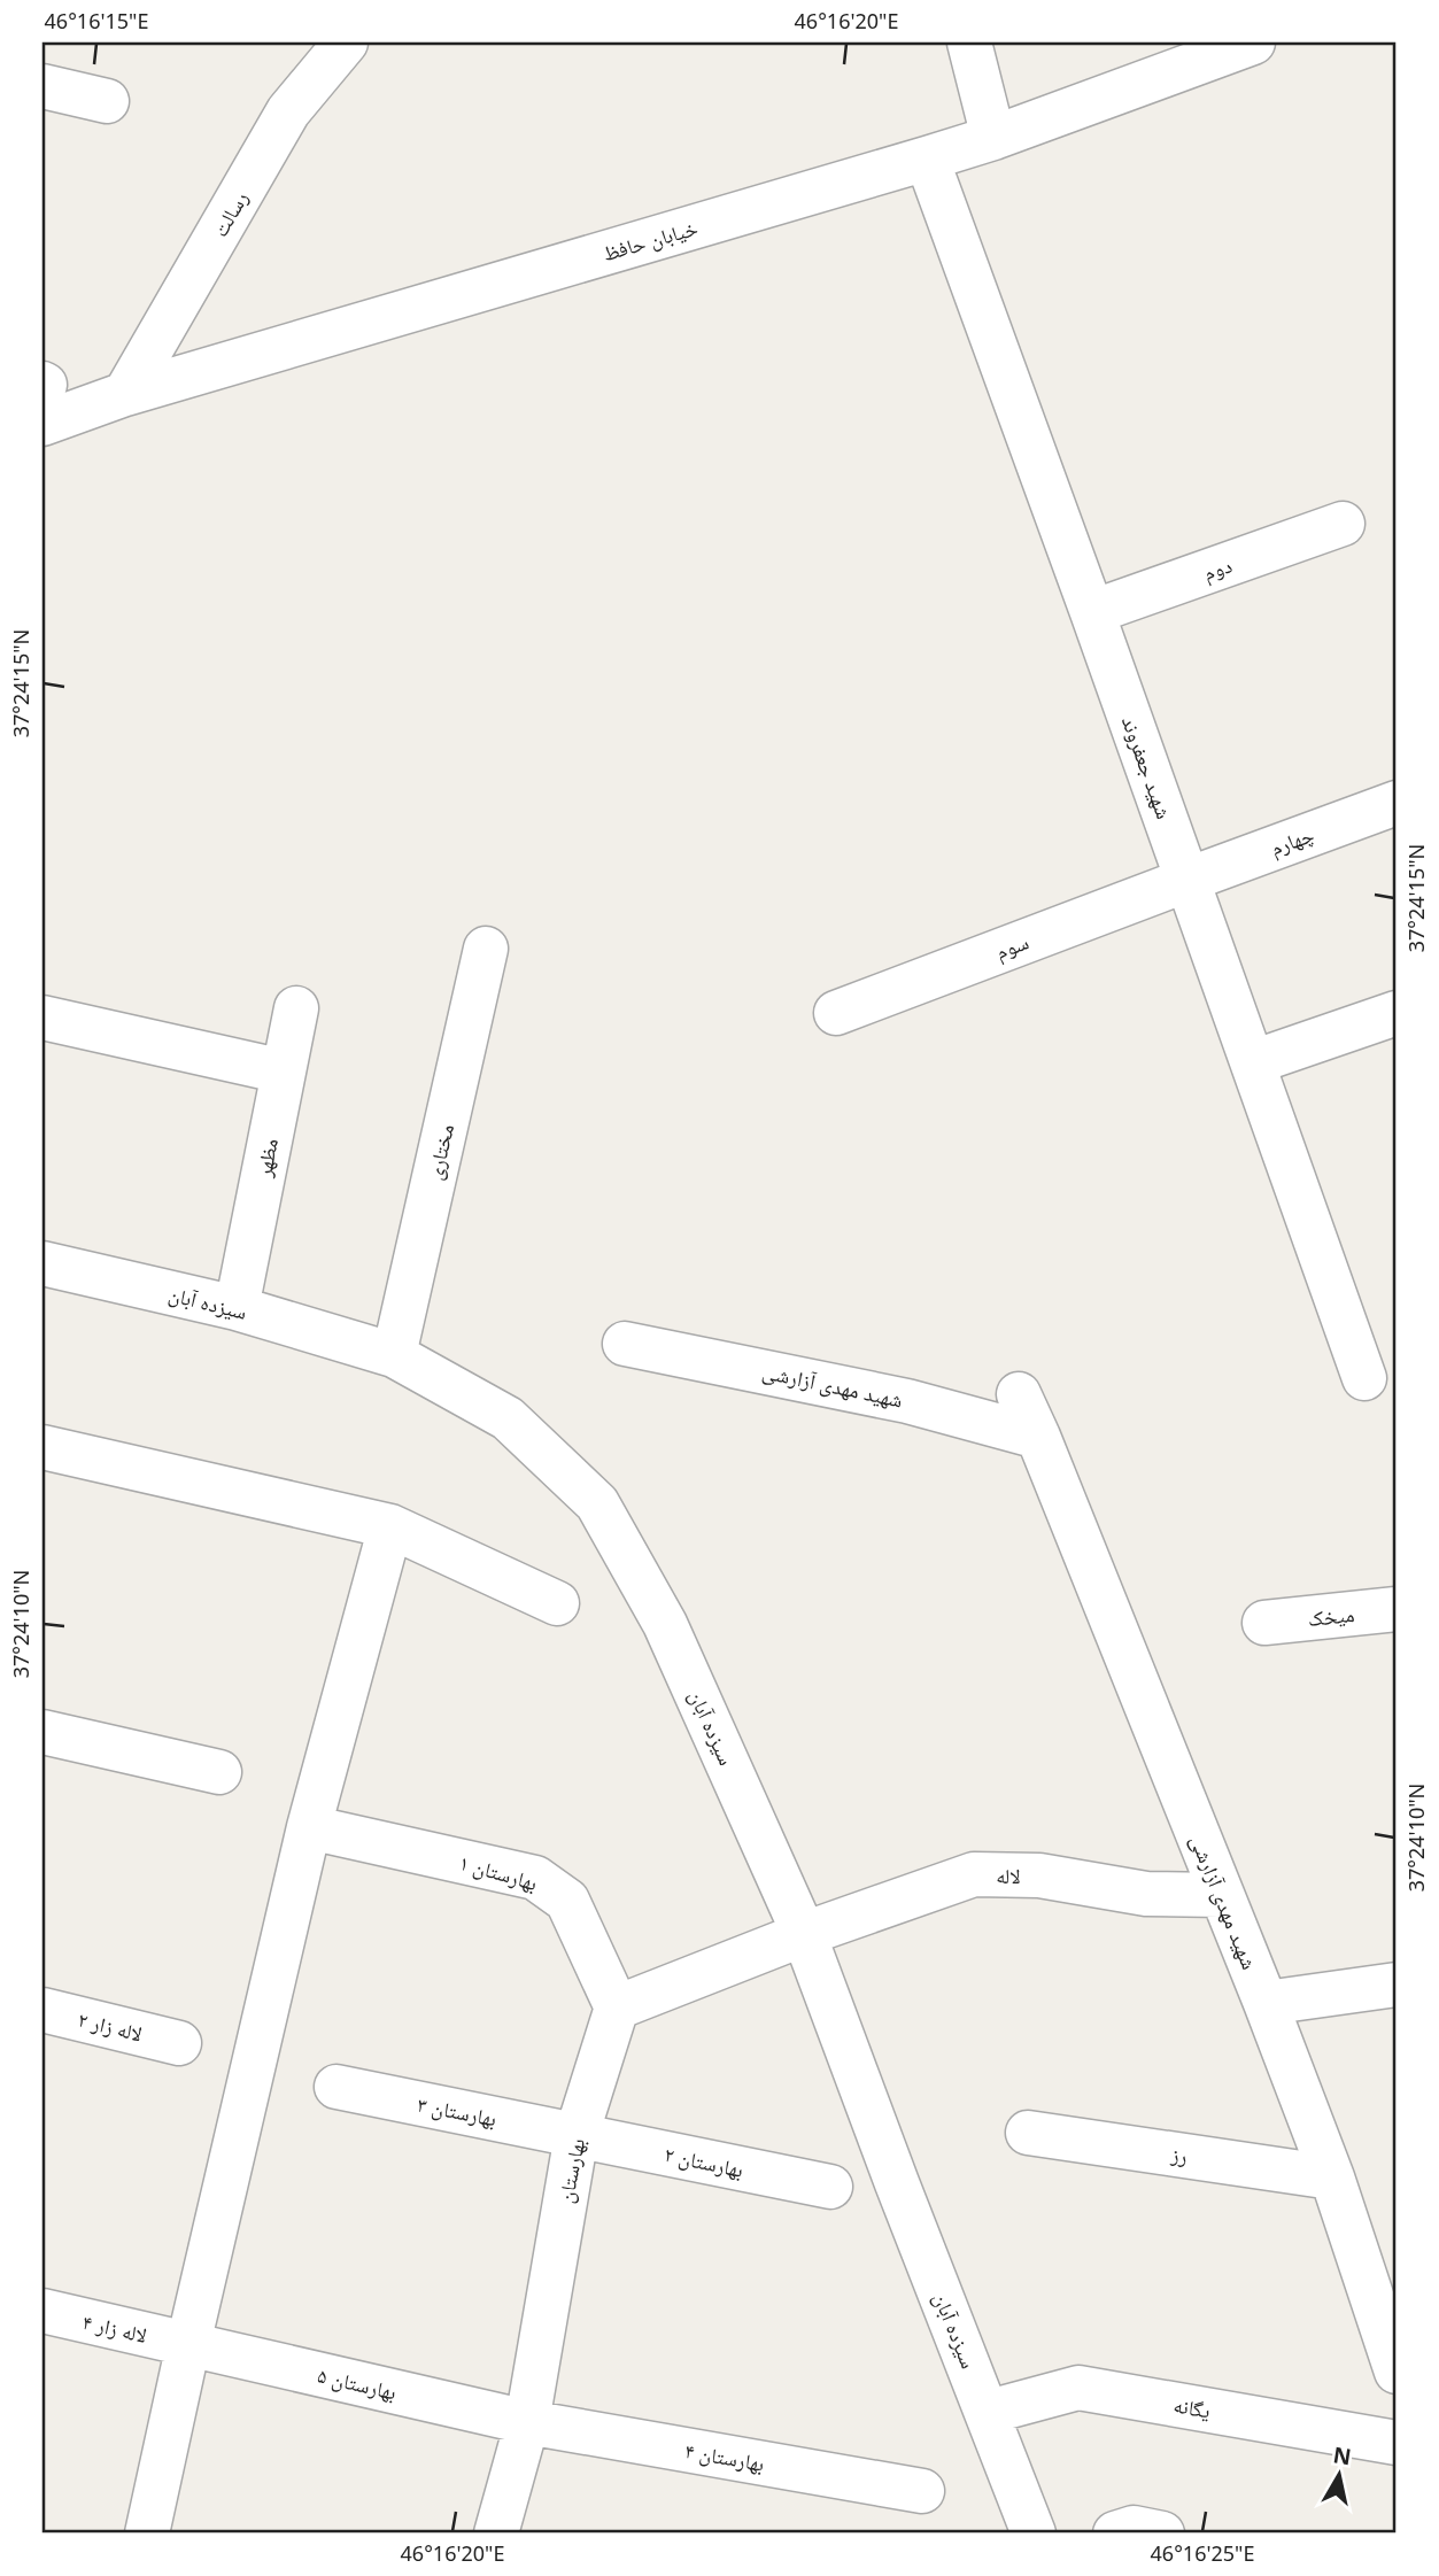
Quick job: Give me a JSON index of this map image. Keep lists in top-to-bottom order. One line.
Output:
{"streets":{"street":["رسالت","خیابان حافظ","دوم","شهید جعفروند","چهارم","سوم","مختاری","مظهر","سیزده آبان","شهید مهدی آزارشی","میخک","بهارستان ۱","لاله","لاله زار ۲","بهارستان ۳","رز","بهارستان ۲","بهارستان","لاله زار ۴","بهارستان ۵","یگانه","بهارستان ۴"]},"crossings":[["رسالت","خیابان حافظ"],["خیابان حافظ","شهید جعفروند"],["دوم","شهید جعفروند"],["شهید جعفروند","چهارم"],["شهید جعفروند","سوم"],["چهارم","سوم"],["مختاری","سیزده آبان"],["مظهر","سیزده آبان"],["سیزده آبان","لاله"],["سیزده آبان","یگانه"],["شهید مهدی آزارشی","لاله"],["شهید مهدی آزارشی","رز"],["بهارستان ۱","بهارستان"],["بهارستان ۳","بهارستان ۲"],["بهارستان ۳","بهارستان"],["بهارستان ۲","بهارستان"],["بهارستان","بهارستان ۵"],["بهارستان","بهارستان ۴"],["لاله زار ۴","بهارستان ۵"],["بهارستان ۵","بهارستان ۴"]],"north":"top","coordinates":["46°16'15\"E","46°16'20\"E","37°24'15\"N","37°24'10\"N","46°16'25\"E"]}
